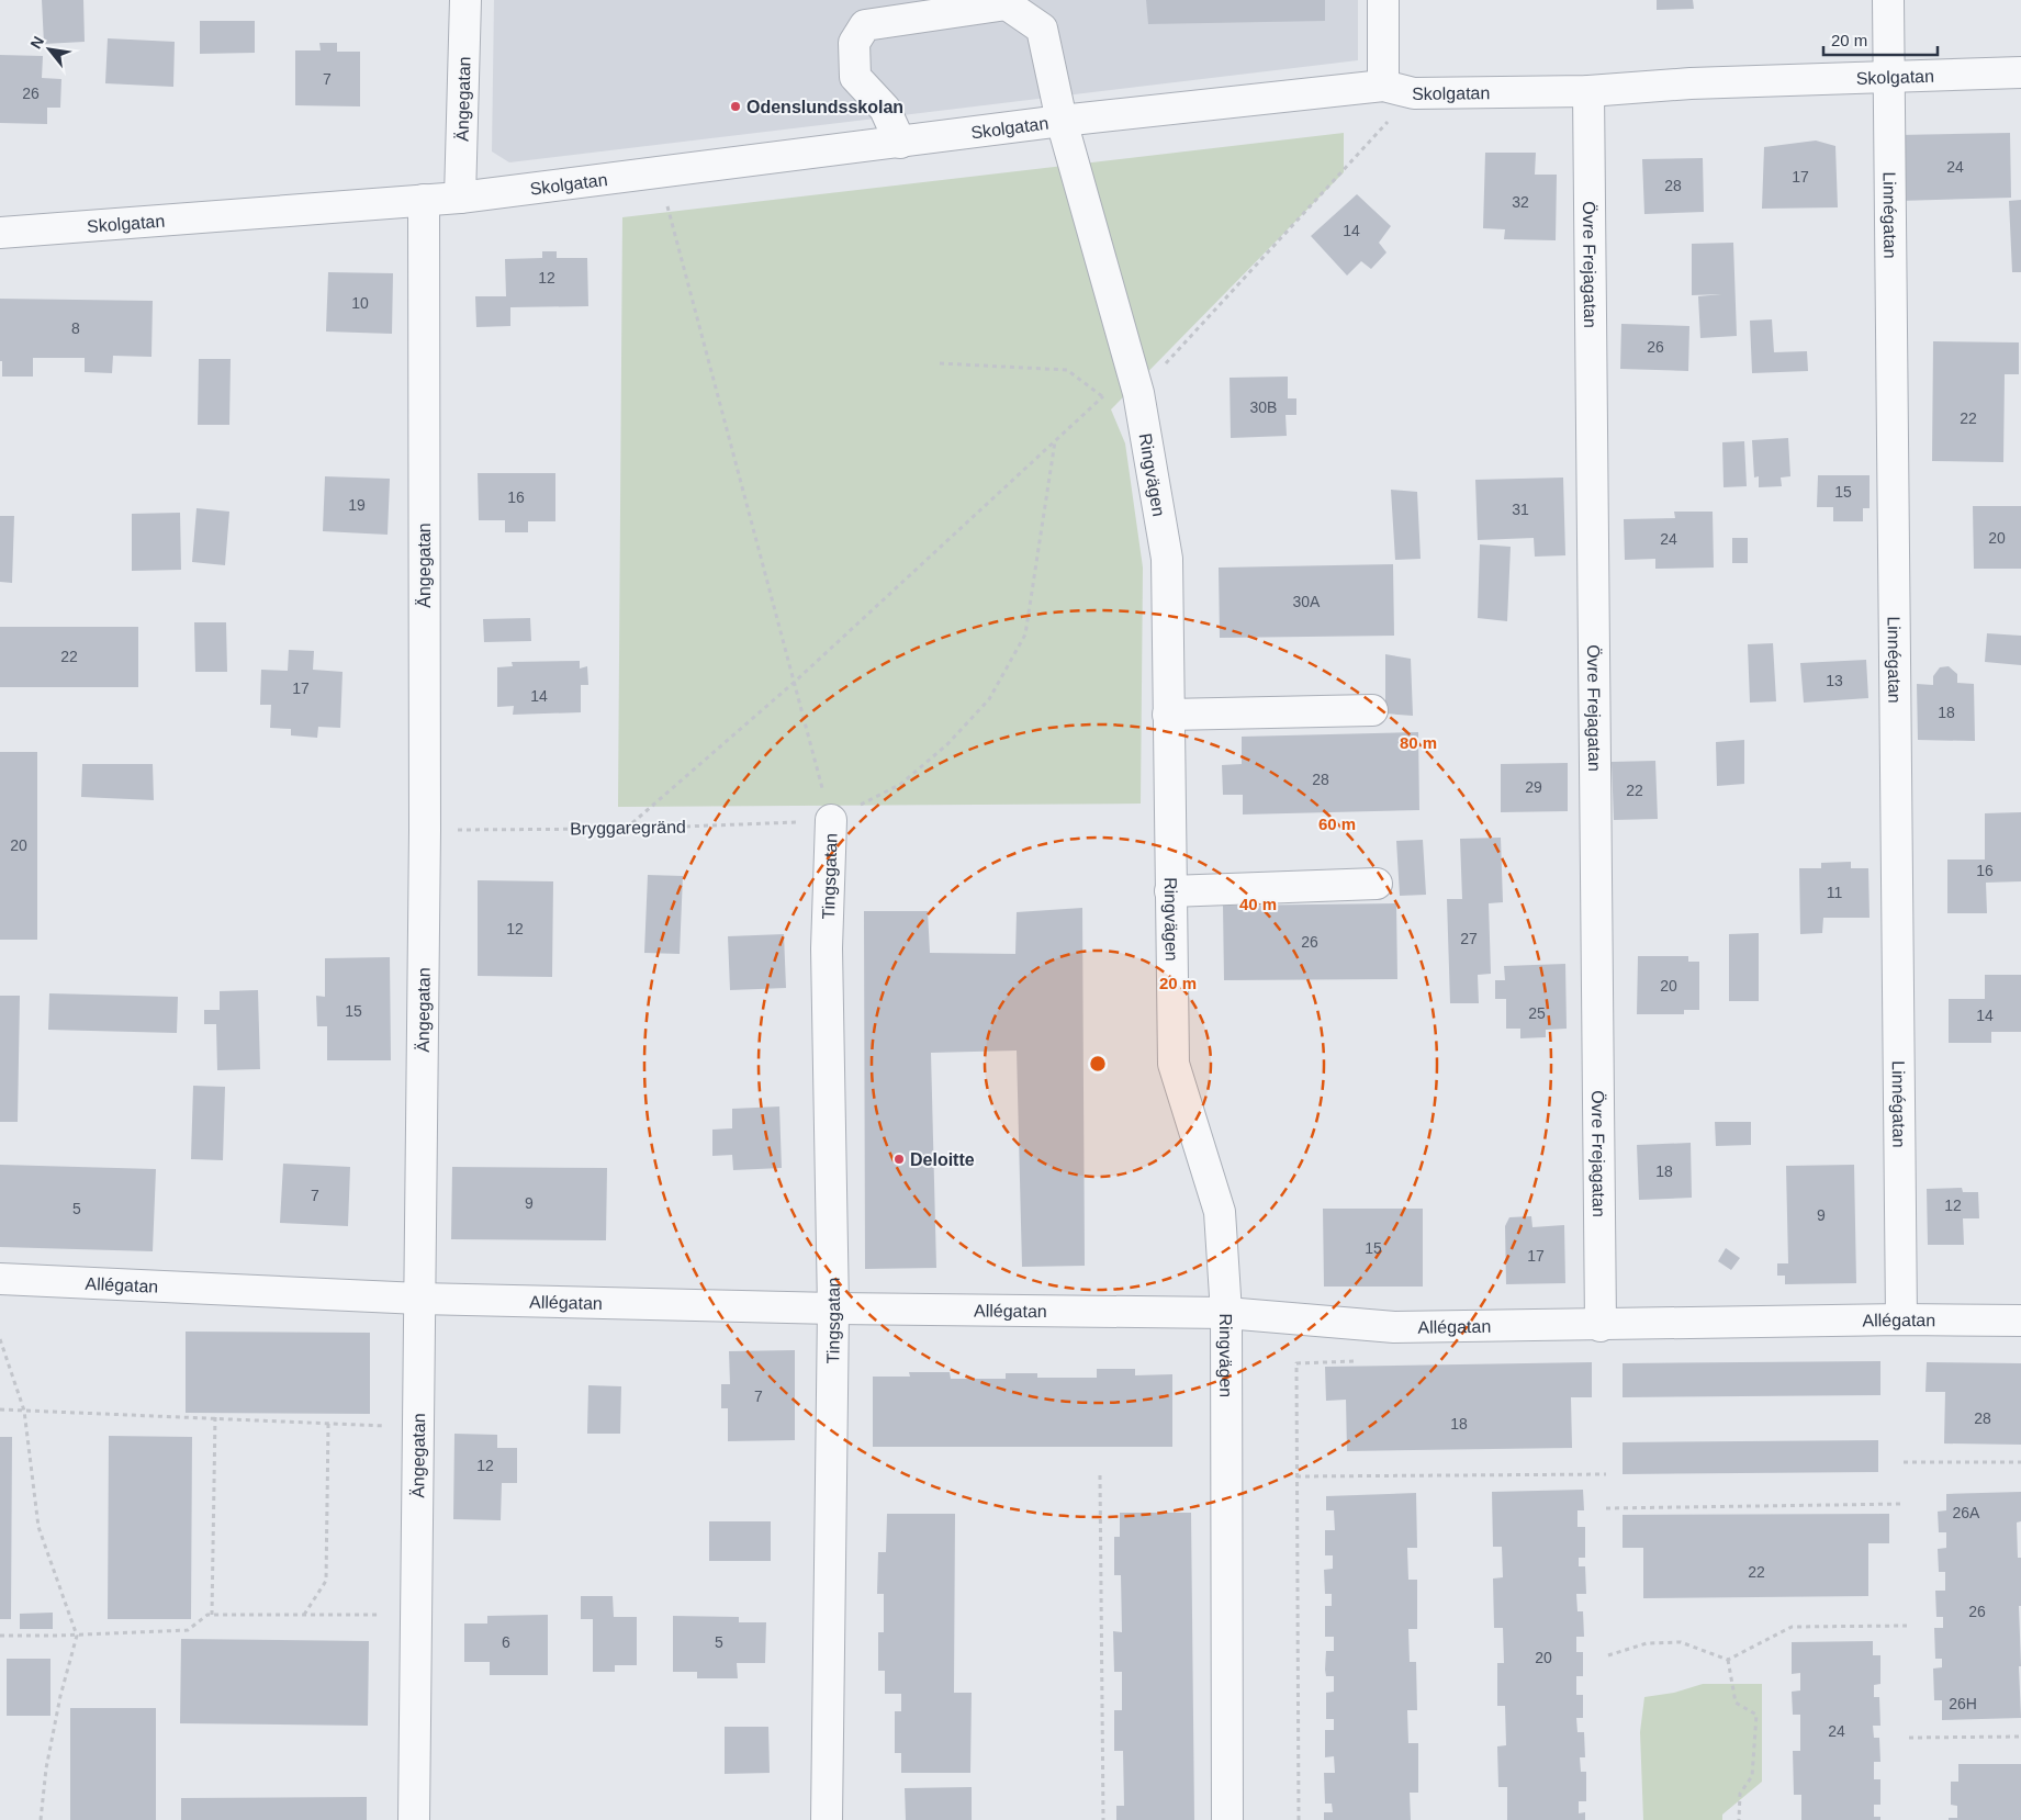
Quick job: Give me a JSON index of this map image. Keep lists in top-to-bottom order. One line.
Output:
{"streets":{"street":["Skolgatan","Ängegatan","Linnégatan","Övre Frejagatan","Ringvägen","Tingsgatan","Allégatan"],"path":["Bryggaregränd"]},"crossings":[["Skolgatan","Ängegatan"],["Skolgatan","Linnégatan"],["Skolgatan","Övre Frejagatan"],["Skolgatan","Ringvägen"],["Ängegatan","Bryggaregränd"],["Ängegatan","Allégatan"],["Linnégatan","Allégatan"],["Övre Frejagatan","Allégatan"],["Ringvägen","Allégatan"],["Bryggaregränd","Tingsgatan"],["Tingsgatan","Allégatan"]],"places":["Odenslundsskolan","Deloitte"],"house_numbers":["7","26","24","17","28","32","14","12","10","8","26","30B","22","15","16","19","31","20","24","30A","22","13","17","14","18","28","29","22","20","16","11","12","27","26","20","15","25","14","18","7","9","12","5","9","15","17","7","28","18","12","26A","22","26","6","5","20","26H","24"],"scale_bar":"20 m","north":"top left","rings":["80 m","60 m","40 m","20 m"]}
